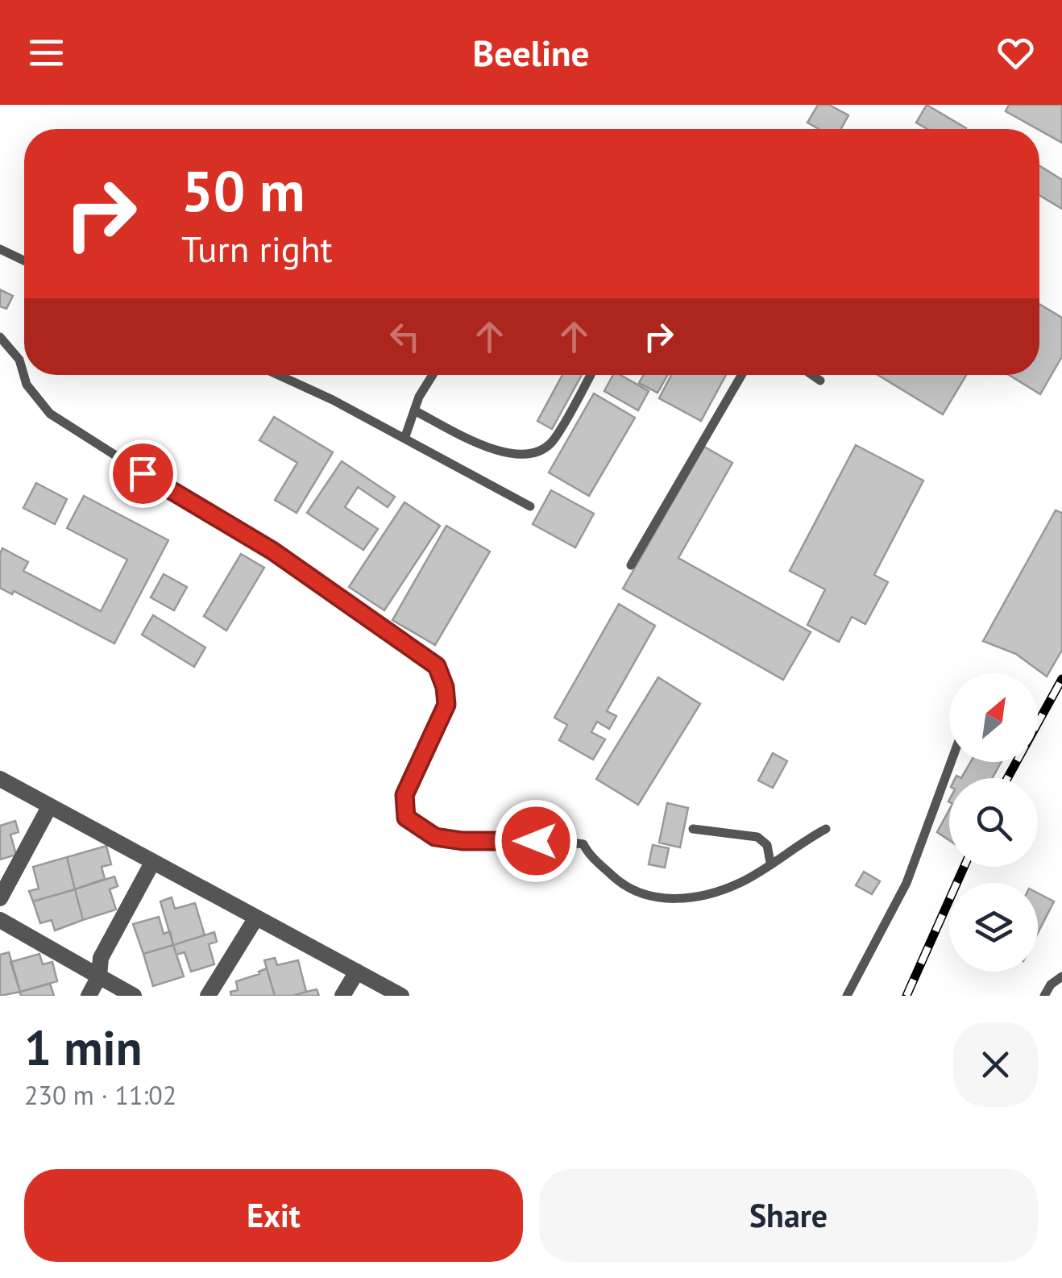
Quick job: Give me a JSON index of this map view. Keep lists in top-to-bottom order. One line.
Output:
{"north":"top right","page":{"header":"Beeline","turn":["50 m","Turn right"],"heading":["1 min","230 m · 11:02"],"buttons":["Exit","Share"]}}
